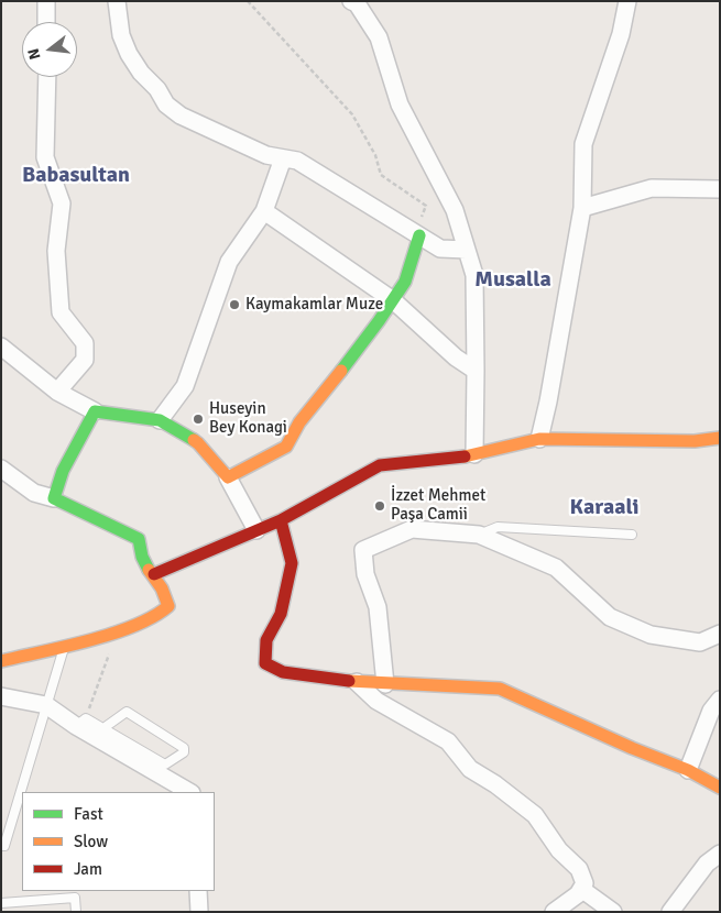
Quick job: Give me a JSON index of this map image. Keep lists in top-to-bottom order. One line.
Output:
{"districts":["Babasultan","Musalla","Karaali"],"places":["Kaymakamlar Muze","Huseyin Bey Konagi","İzzet Mehmet Paşa Camii"],"legend":["Fast","Slow","Jam"],"north":"left"}
